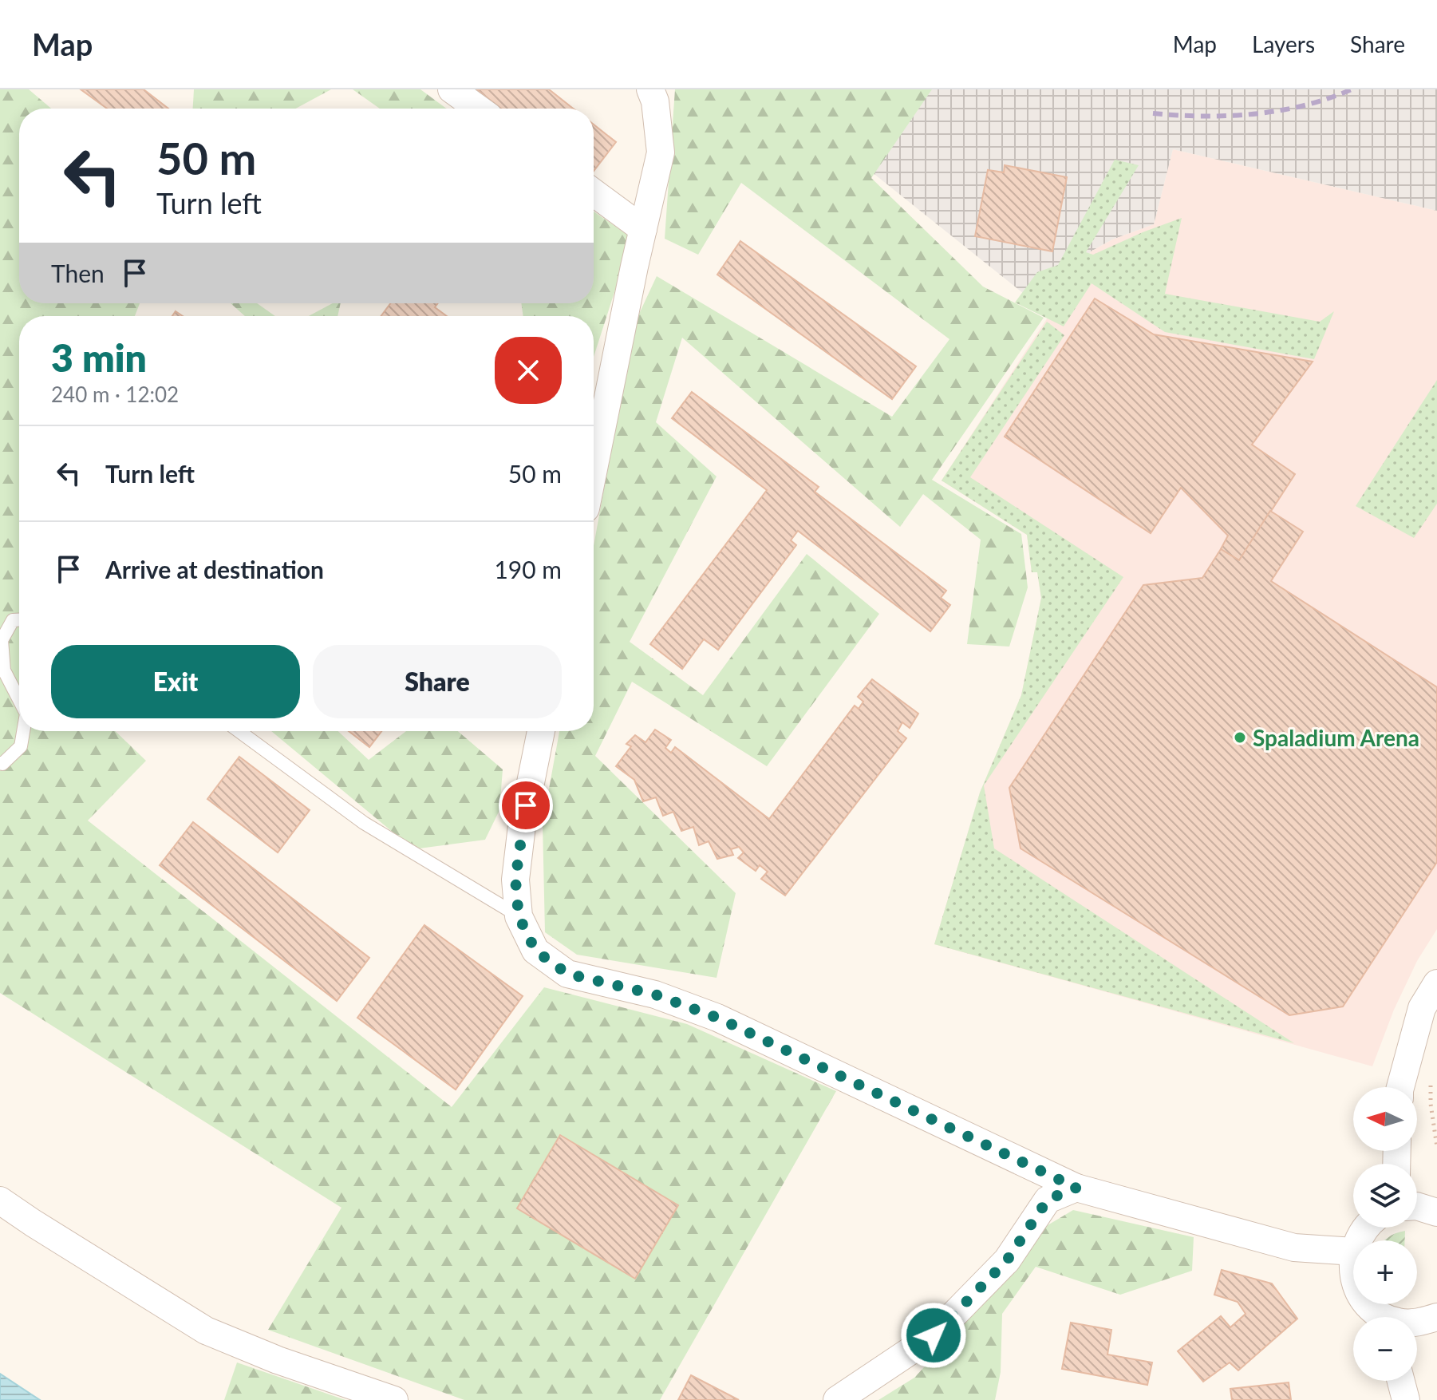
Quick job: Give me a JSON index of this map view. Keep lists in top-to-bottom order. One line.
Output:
{"places":["Spaladium Arena"],"north":"left","page":{"header":"Map","nav":["Map","Layers","Share"],"turn":["50 m","Turn left"],"then":"Then","heading":["3 min","240 m · 12:02"],"list":[{"name":"Turn left","value":"50 m"},{"name":"Arrive at destination","value":"190 m"}],"buttons":["Exit","Share"],"map_buttons":["+","−"]}}
